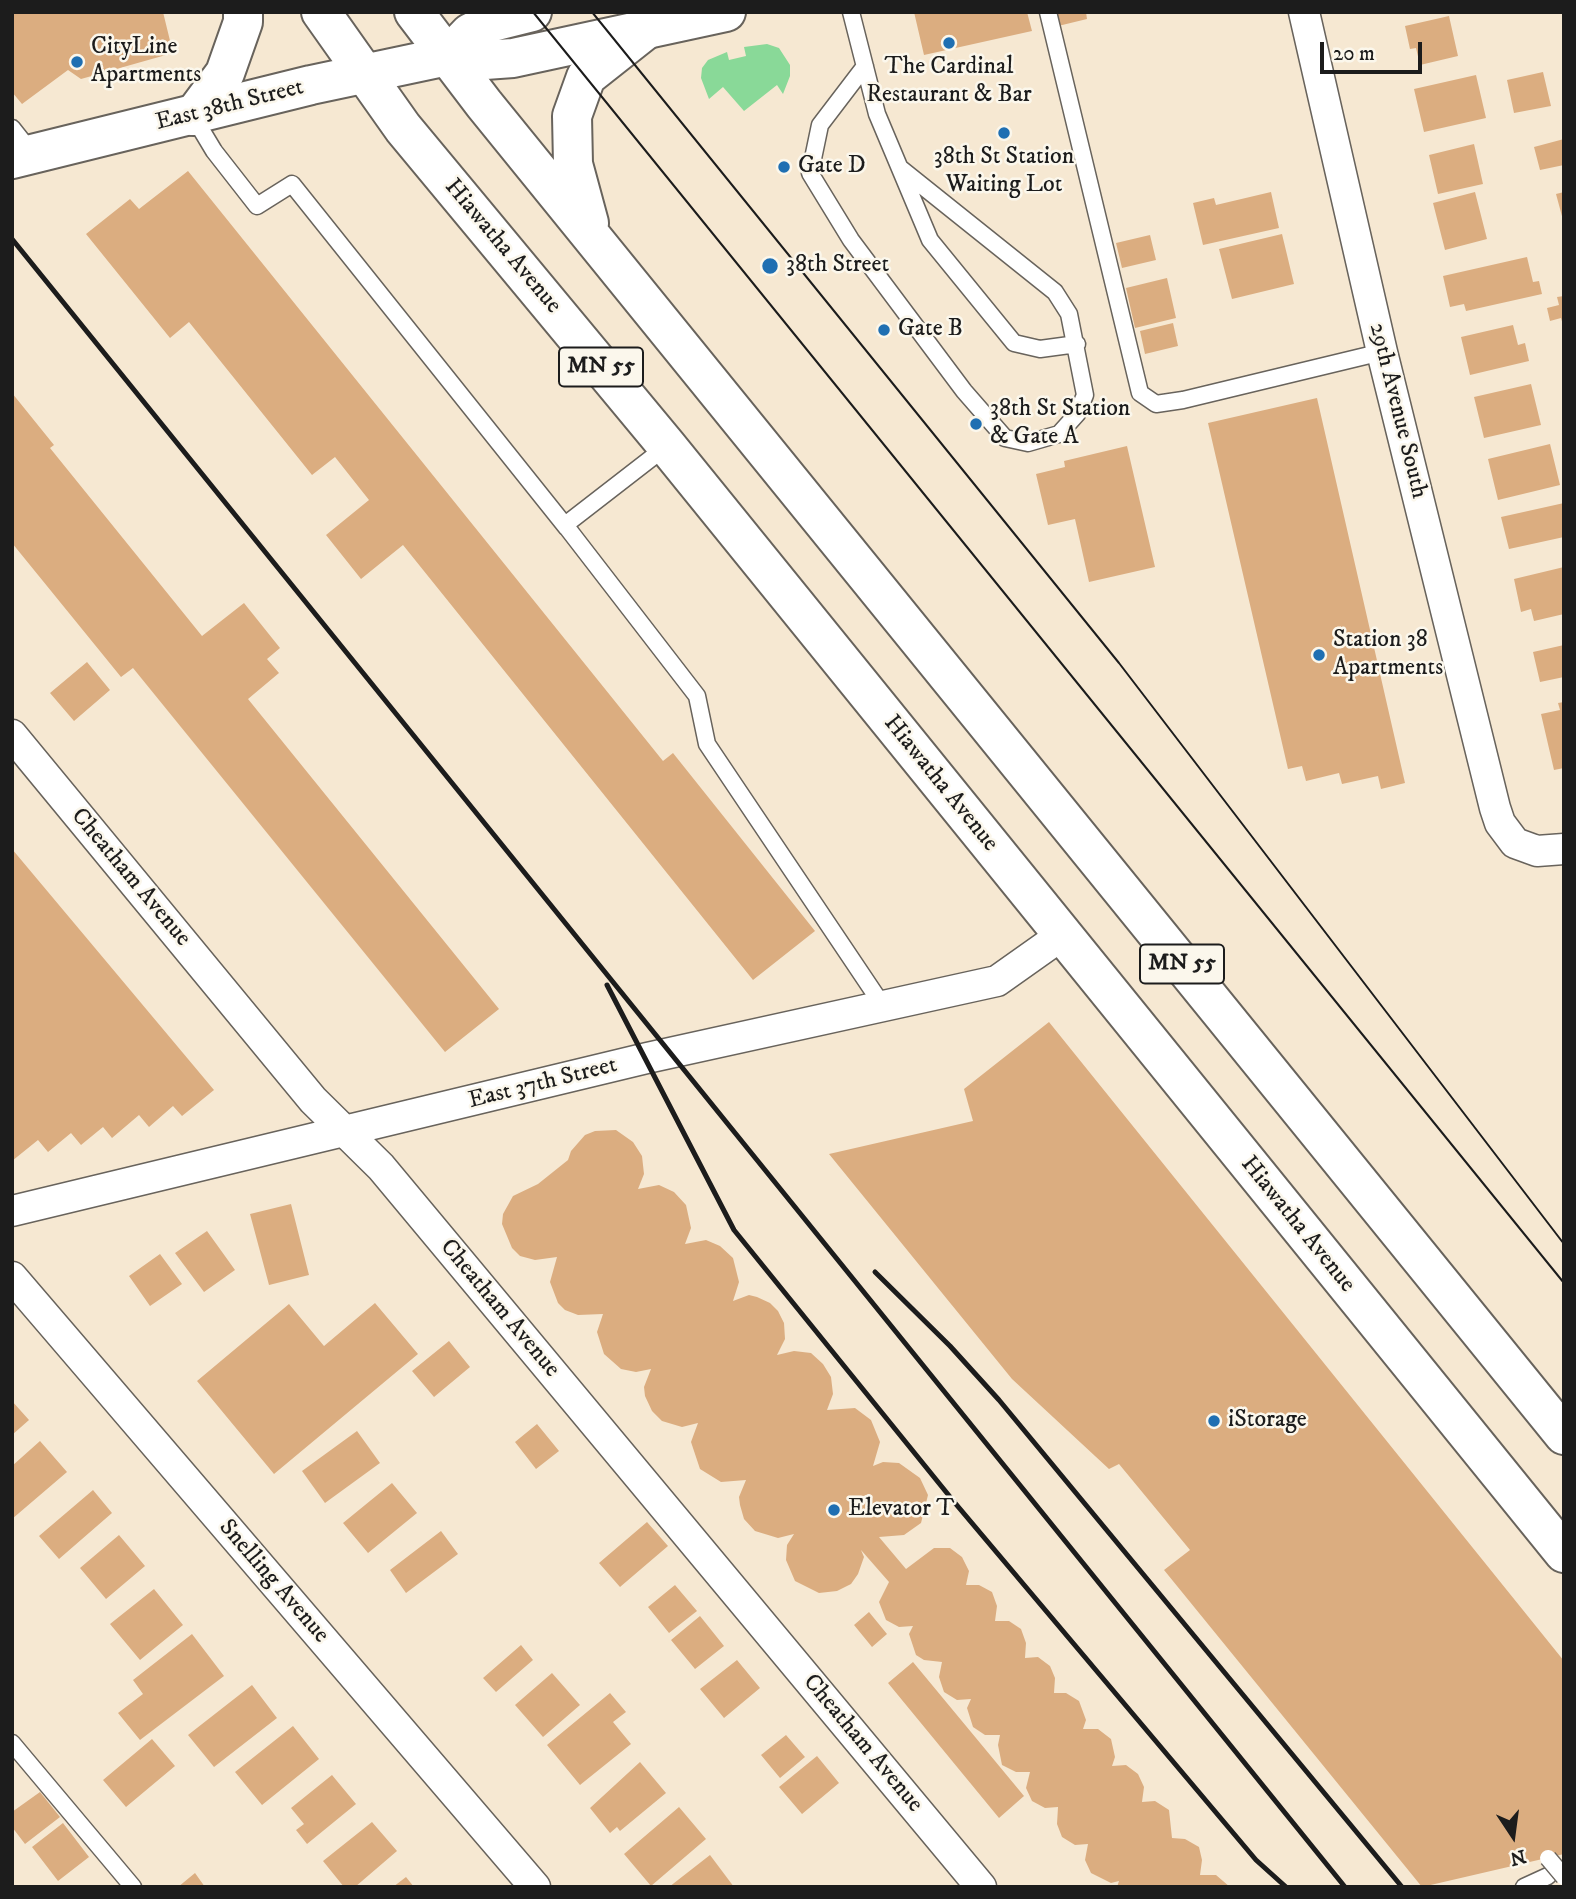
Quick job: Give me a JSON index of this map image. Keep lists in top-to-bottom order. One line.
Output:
{"streets":{"main road":["East 38th Street","Hiawatha Avenue","MN 55"],"street":["29th Avenue South","Cheatham Avenue","East 37th Street","Snelling Avenue"]},"crossings":[["East 38th Street","Hiawatha Avenue"],["East 38th Street","MN 55"],["Hiawatha Avenue","East 37th Street"],["Cheatham Avenue","East 37th Street"]],"places":["The Cardinal Restaurant & Bar","CityLine Apartments","38th St Station Waiting Lot","Gate D","38th Street","Gate B","38th St Station & Gate A","Station 38 Apartments","iStorage","Elevator T"],"scale_bar":"20 m","north":"bottom"}
